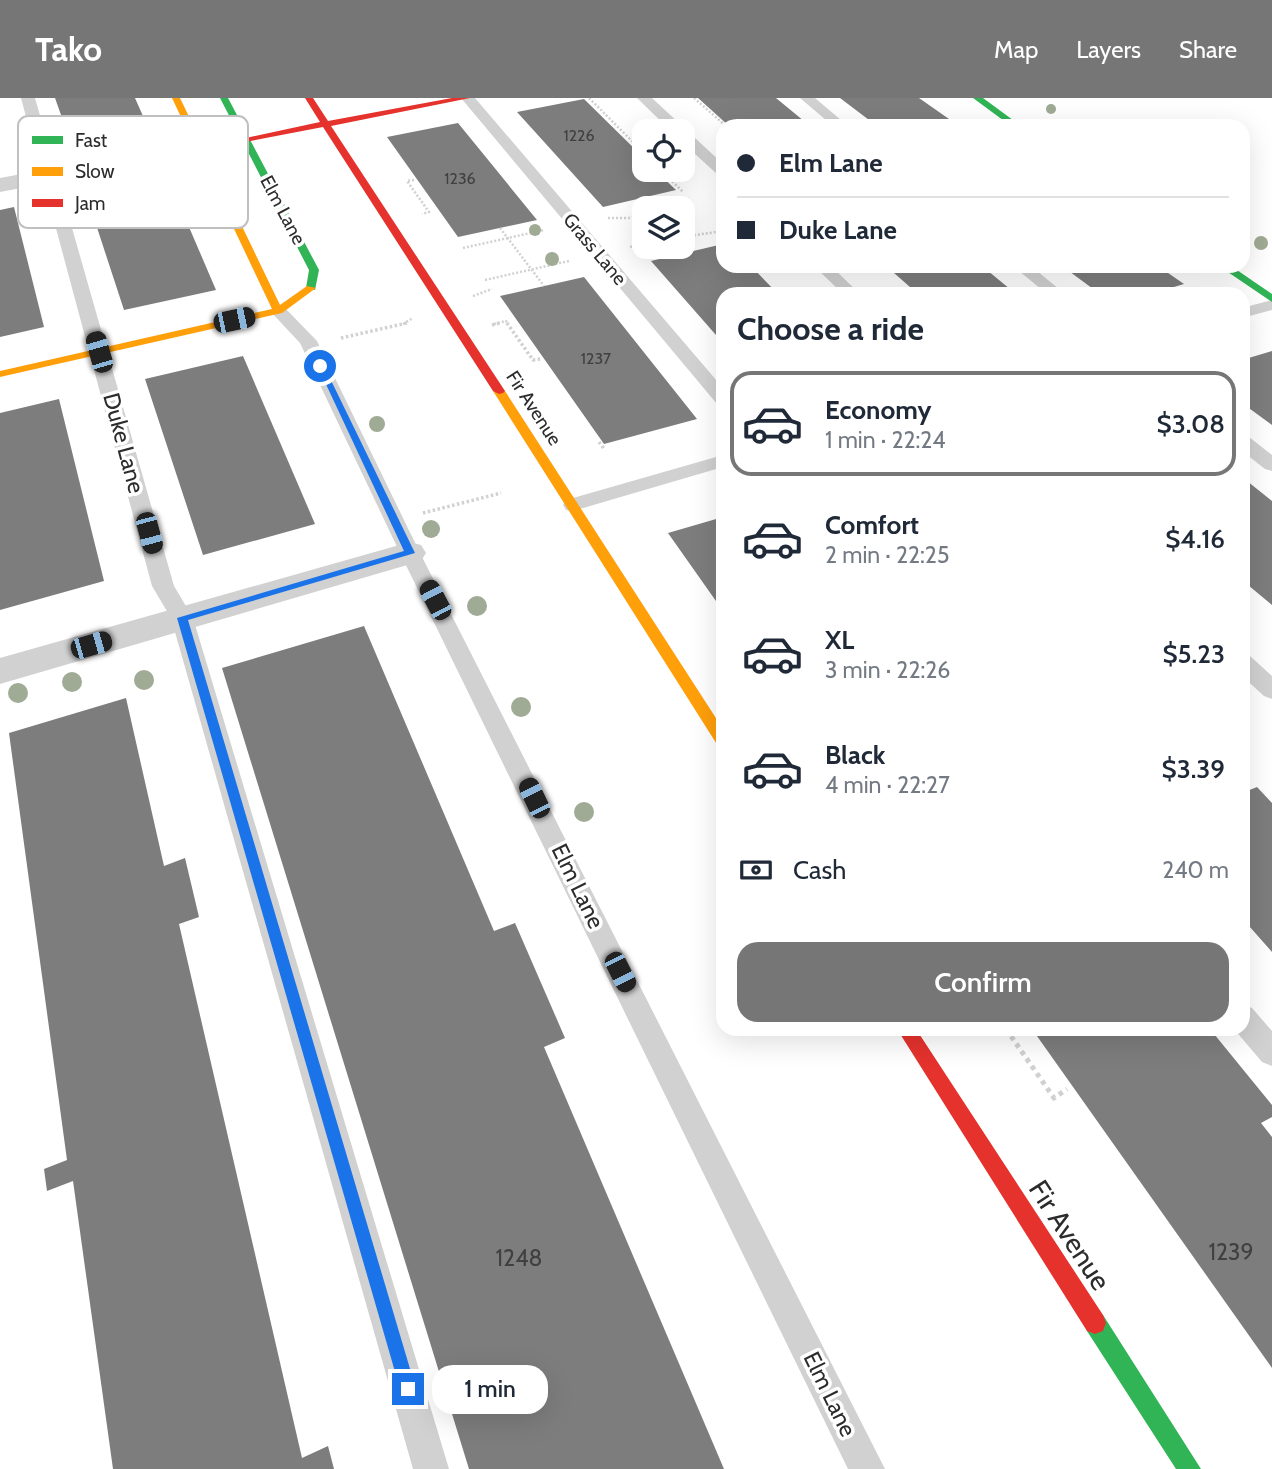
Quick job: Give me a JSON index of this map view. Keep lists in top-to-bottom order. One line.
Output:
{"streets":{"street":["Elm Lane","Fir Avenue"],"lane":["Grass Lane","Duke Lane"]},"house_numbers":["1226","1236","1237","1239","1248"],"legend":["Fast","Slow","Jam"],"page":{"header":"Tako","nav":["Map","Layers","Share"],"banner":["Elm Lane","Duke Lane"],"heading":"Choose a ride","list":[{"name":"Economy","note":"1 min · 22:24","value":"$3.08"},{"name":"Comfort","note":"2 min · 22:25","value":"$4.16"},{"name":"XL","note":"3 min · 22:26","value":"$5.23"},{"name":"Black","note":"4 min · 22:27","value":"$3.39"}],"pay":["Cash","240 m"],"buttons":"Confirm","bubble":"1 min"}}
